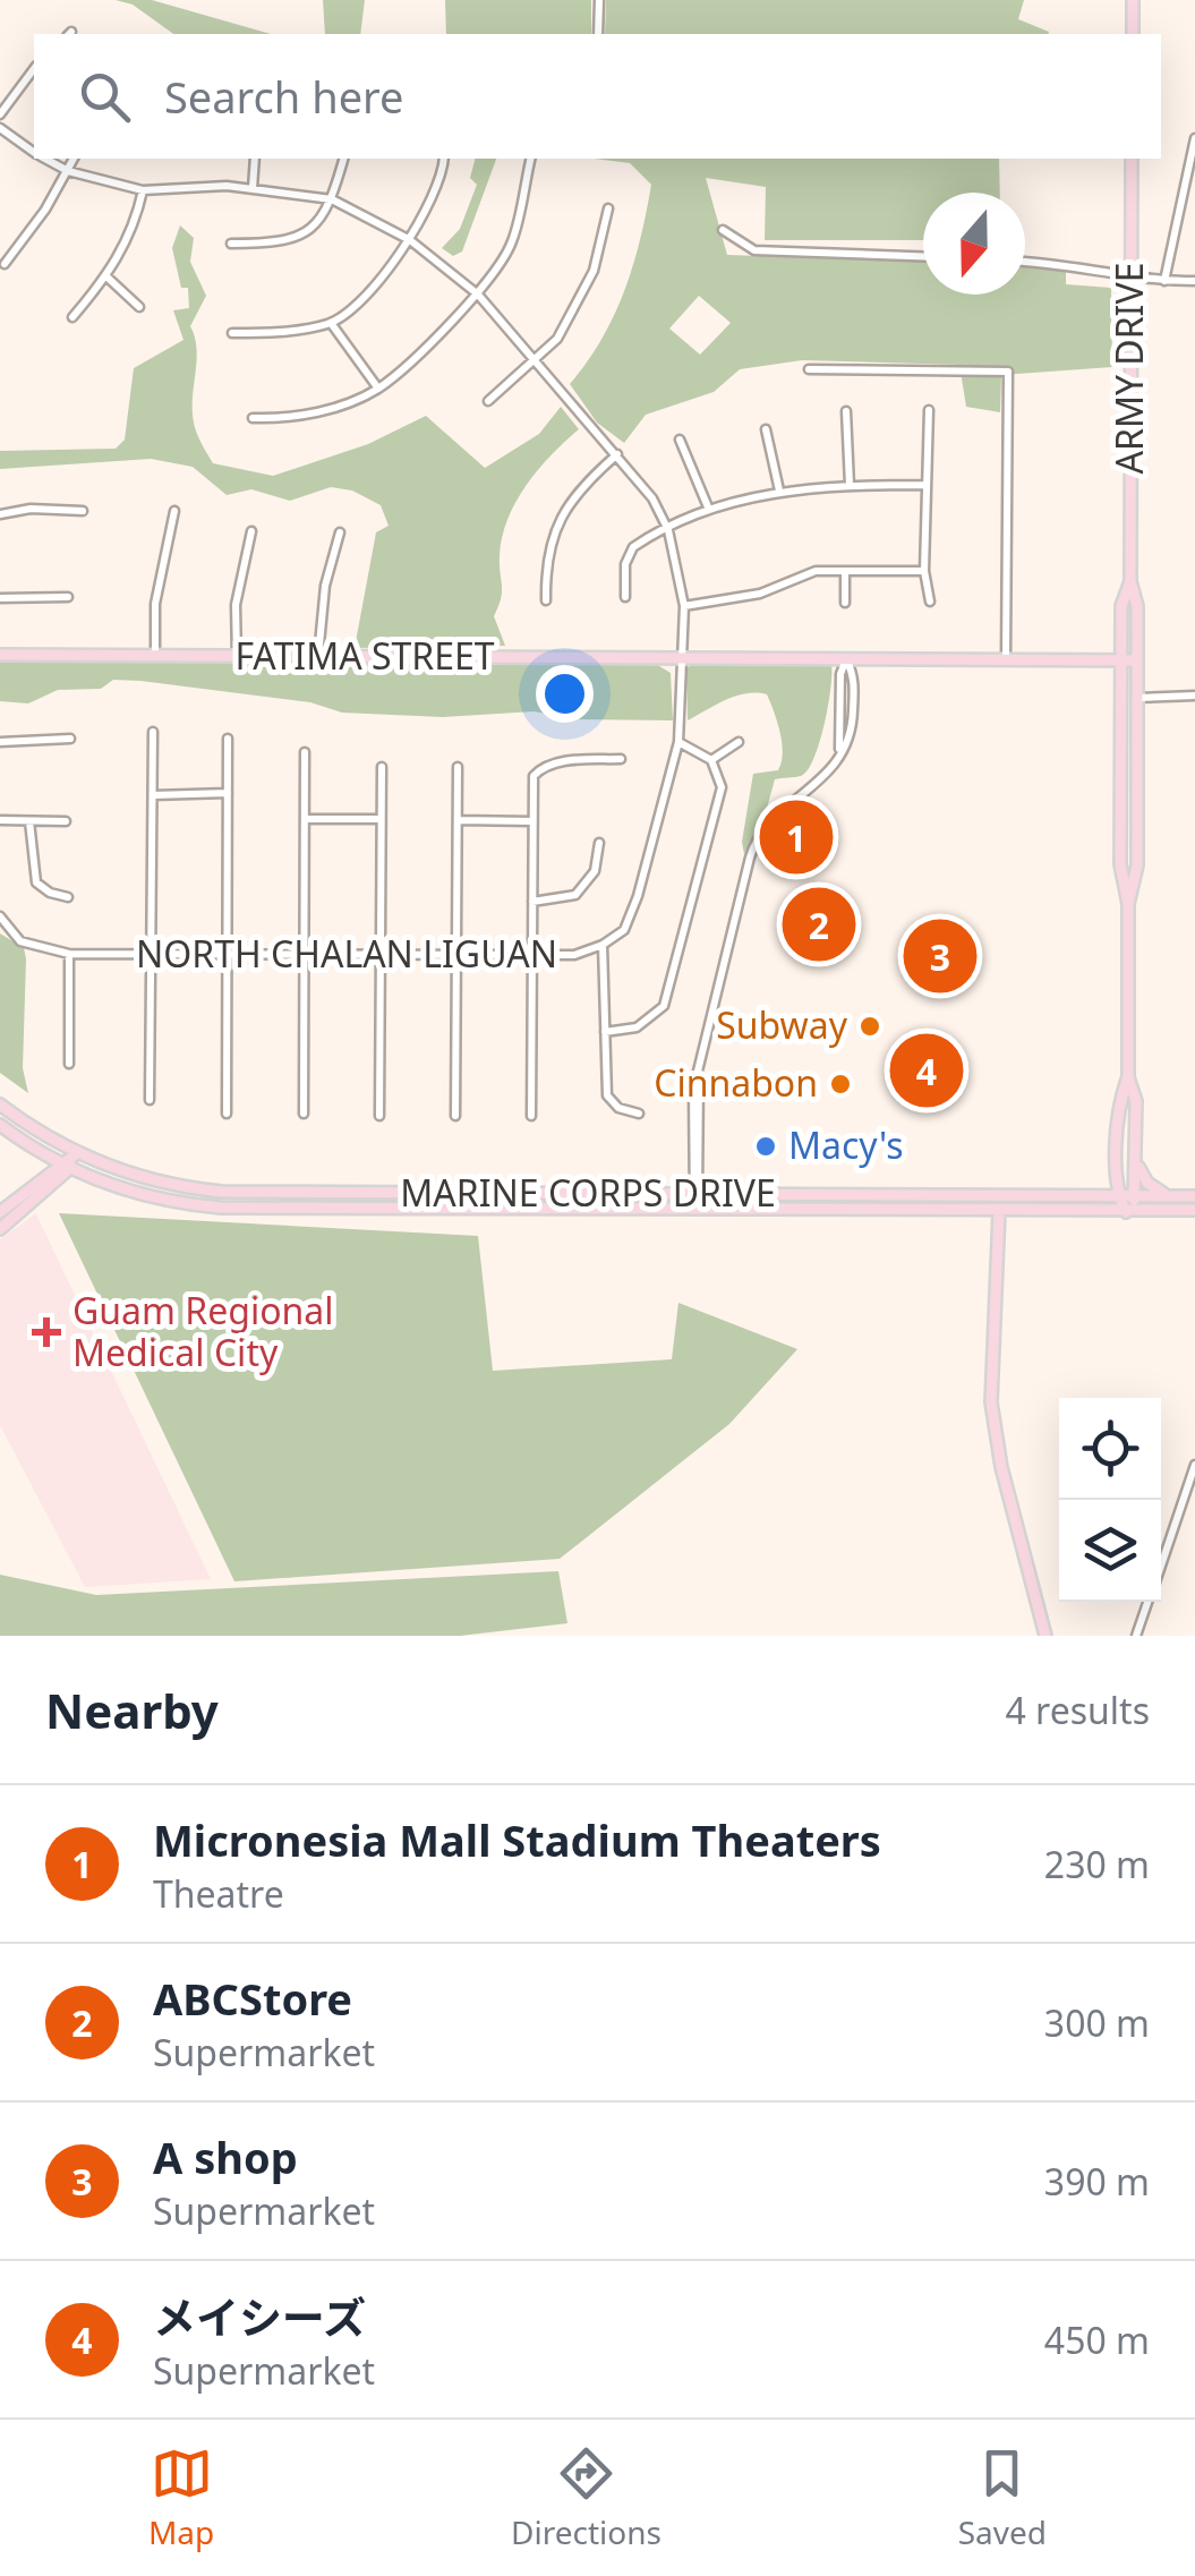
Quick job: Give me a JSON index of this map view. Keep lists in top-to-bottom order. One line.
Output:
{"streets":{"main road":["ARMY DRIVE","FATIMA STREET","MARINE CORPS DRIVE"],"street":["NORTH CHALAN LIGUAN"]},"crossings":[["ARMY DRIVE","FATIMA STREET"],["ARMY DRIVE","MARINE CORPS DRIVE"],["FATIMA STREET","NORTH CHALAN LIGUAN"]],"places":{"other":["Subway","Cinnabon","Macy's"],"health":["Guam Regional Medical City"]},"north":"bottom","page":{"search":"Search here","pins":["1","2","3","4"],"heading":["Nearby","4 results"],"list":[{"mark":"1","name":"Micronesia Mall Stadium Theaters","note":"Theatre","value":"230 m"},{"mark":"2","name":"ABCStore","note":"Supermarket","value":"300 m"},{"mark":"3","name":"A shop","note":"Supermarket","value":"390 m"},{"mark":"4","name":"メイシーズ","note":"Supermarket","value":"450 m"}],"nav":["Map","Directions","Saved"]}}
